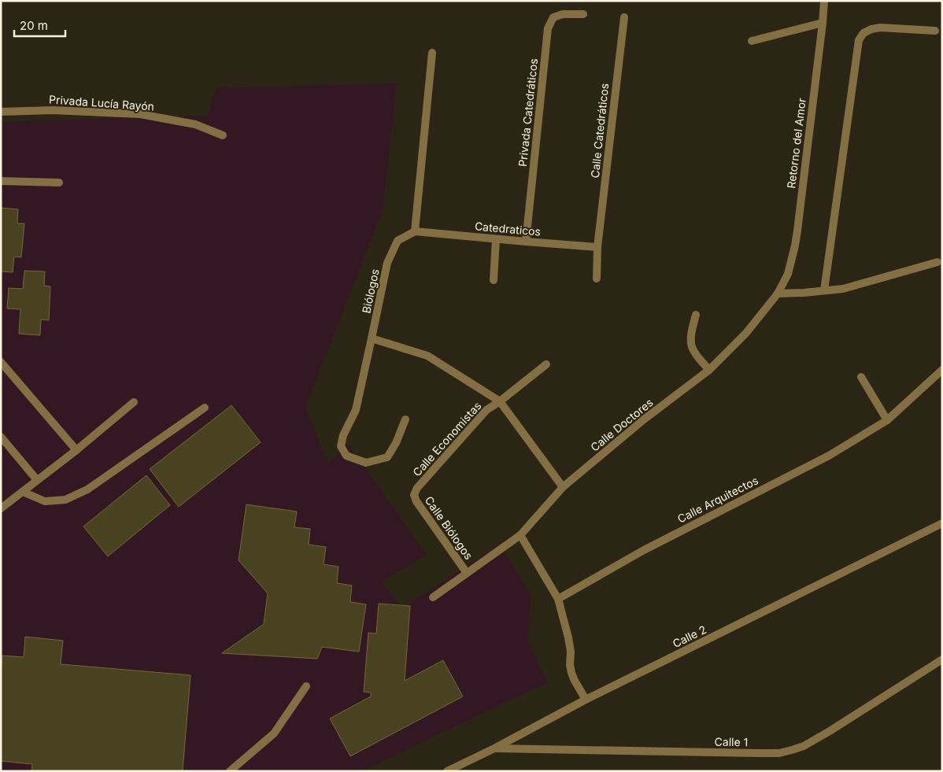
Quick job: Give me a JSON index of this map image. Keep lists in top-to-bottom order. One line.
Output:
{"streets":{"street":["Privada Lucía Rayón","Privada Catedráticos","Calle Catedráticos","Retorno del Amor","Catedraticos","Biólogos","Calle Doctores","Calle Economistas","Calle Arquitectos","Calle Biólogos","Calle 2","Calle 1"]},"crossings":[["Privada Catedráticos","Catedraticos"],["Calle Catedráticos","Catedraticos"],["Retorno del Amor","Calle Doctores"],["Catedraticos","Biólogos"],["Calle Doctores","Calle Biólogos"],["Calle Economistas","Calle Biólogos"],["Calle 2","Calle 1"]],"scale_bar":"20 m"}
